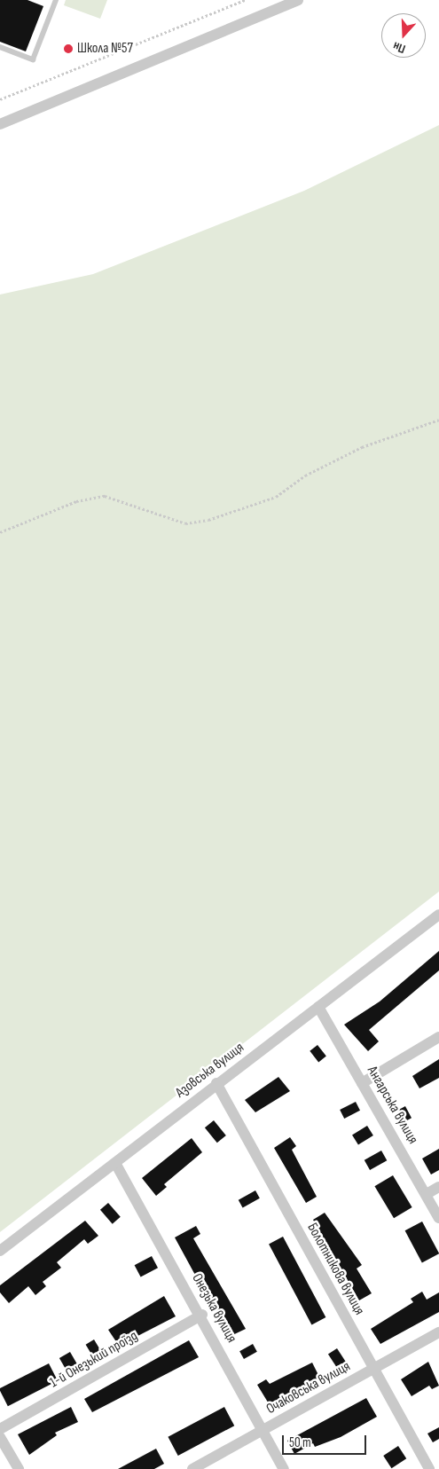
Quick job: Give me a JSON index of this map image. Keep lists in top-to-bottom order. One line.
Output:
{"streets":{"street":["Азовська вулиця","Ангарська вулиця","Болотникова вулиця","Онезька вулиця","1-й Онезький проїзд","Очаковська вулиця"]},"crossings":[["Азовська вулиця","Ангарська вулиця"],["Азовська вулиця","Болотникова вулиця"],["Азовська вулиця","Онезька вулиця"],["Болотникова вулиця","Очаковська вулиця"],["Онезька вулиця","1-й Онезький проїзд"],["Онезька вулиця","Очаковська вулиця"]],"places":["Школа №57"],"scale_bar":"50 m","north":"bottom"}
